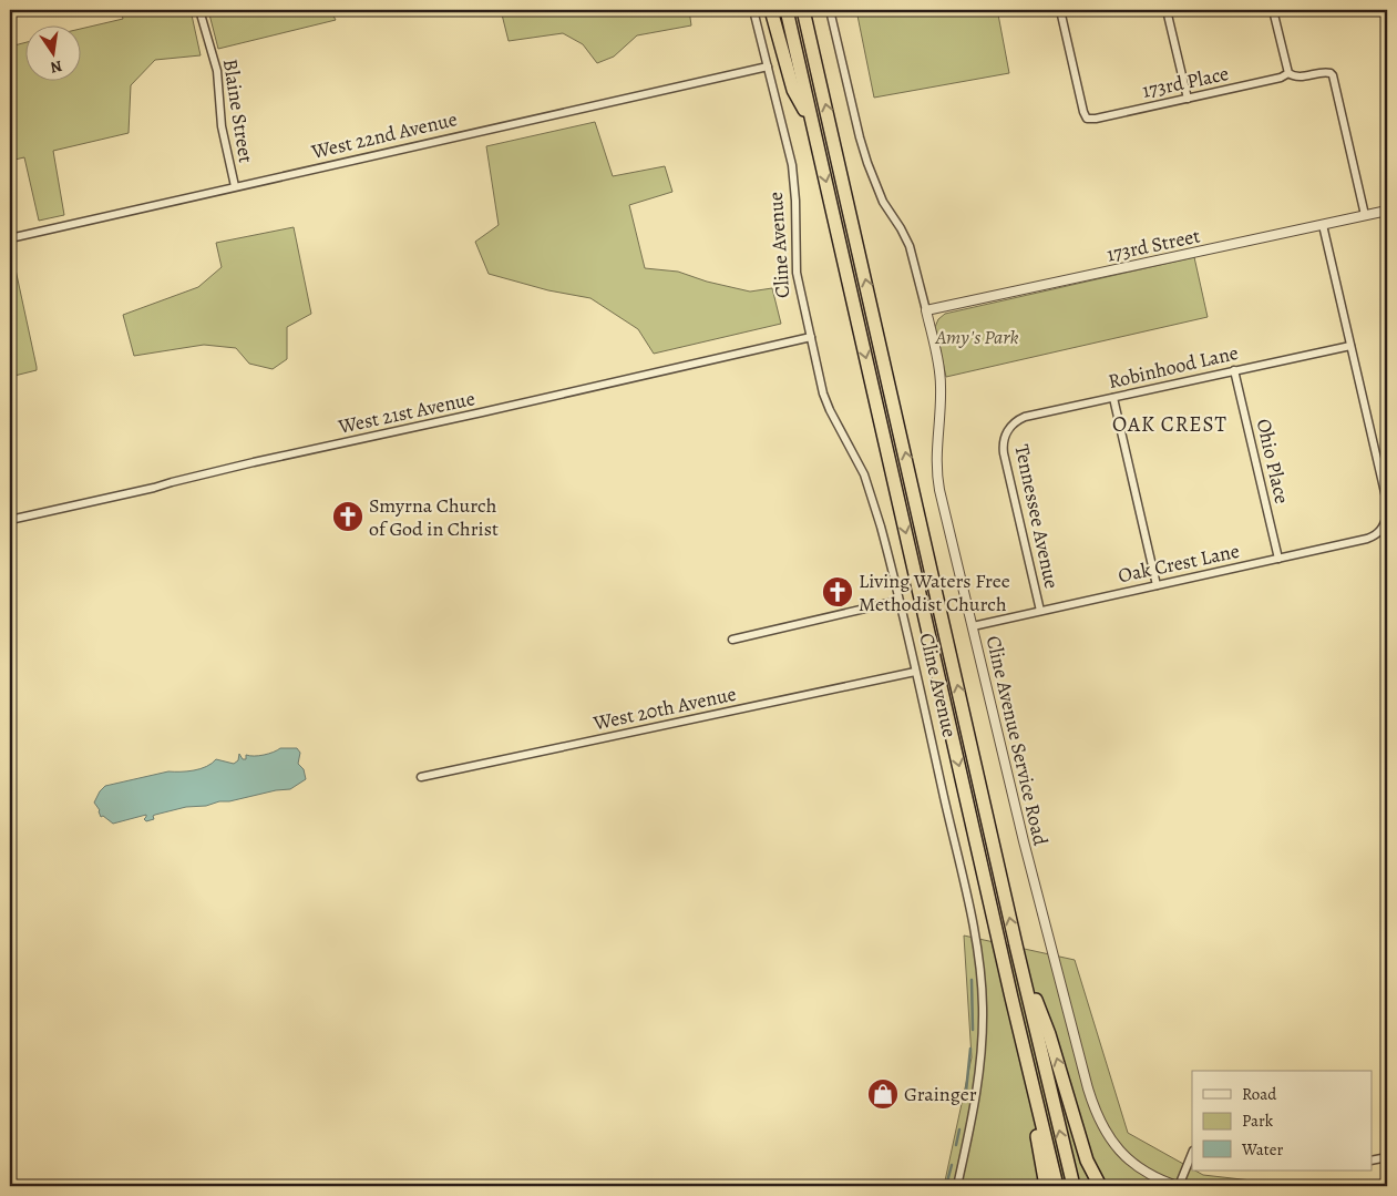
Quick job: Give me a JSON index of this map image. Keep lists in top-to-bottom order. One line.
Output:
{"streets":{"highway":["Cline Avenue"],"street":["173rd Place","Blaine Street","West 22nd Avenue","173rd Street","Robinhood Lane","West 21st Avenue","Ohio Place","Tennessee Avenue","Oak Crest Lane","West 20th Avenue","Cline Avenue Service Road"]},"crossings":[["173rd Place","173rd Street"],["Blaine Street","West 22nd Avenue"],["West 22nd Avenue","Cline Avenue"],["Cline Avenue","West 21st Avenue"],["Cline Avenue","West 20th Avenue"],["173rd Street","Cline Avenue Service Road"],["Robinhood Lane","Ohio Place"],["Robinhood Lane","Tennessee Avenue"],["Ohio Place","Oak Crest Lane"],["Tennessee Avenue","Oak Crest Lane"],["Oak Crest Lane","Cline Avenue Service Road"]],"districts":["OAK CREST"],"parks":["Amy's Park"],"places":{"church":["Smyrna Church of God in Christ","Living Waters Free Methodist Church"],"shop":["Grainger"]},"legend":["Road","Park","Water"],"north":"bottom"}
